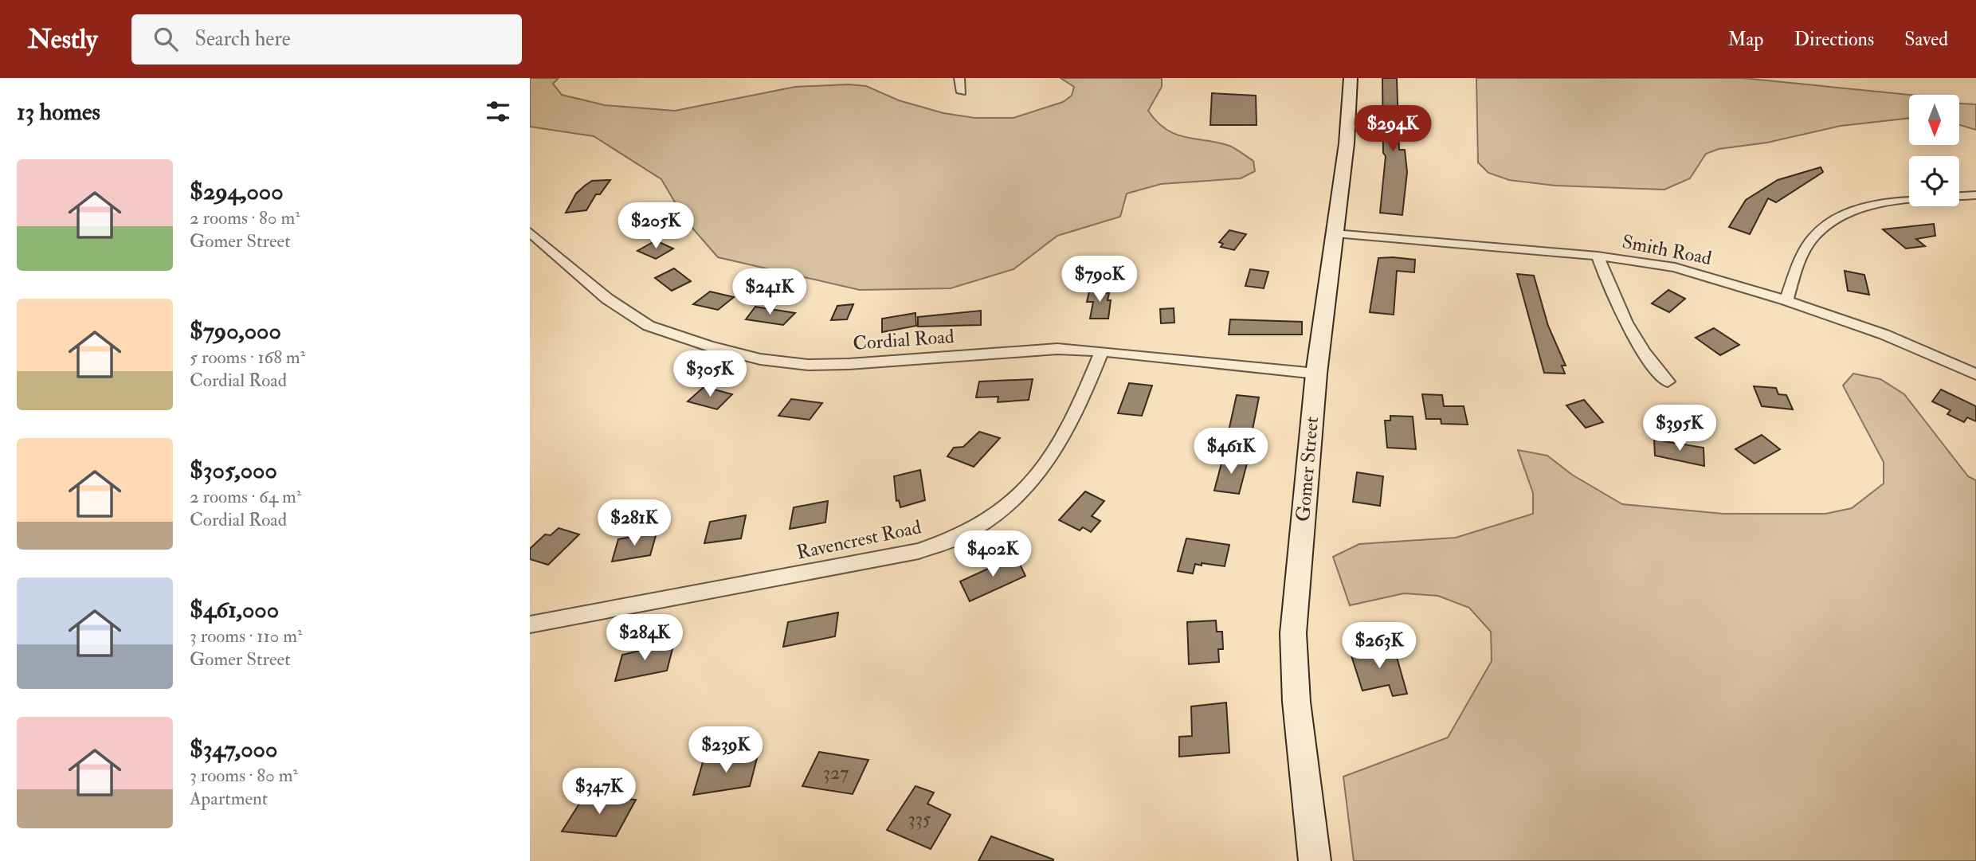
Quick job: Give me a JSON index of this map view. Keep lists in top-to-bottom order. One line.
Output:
{"streets":{"street":["Smith Road","Cordial Road","Gomer Street","Ravencrest Road"]},"crossings":[["Smith Road","Gomer Street"],["Cordial Road","Gomer Street"],["Cordial Road","Ravencrest Road"]],"house_numbers":["327","335"],"north":"bottom","page":{"header":"Nestly","search":"Search here","nav":["Map","Directions","Saved"],"heading":"13 homes","price":["$294K","$205K","$790K","$241K","$305K","$395K","$461K","$281K","$402K","$284K","$263K","$239K","$347K"],"list":[{"name":"$294,000","note":"2 rooms · 80 m² · Gomer Street"},{"name":"$790,000","note":"5 rooms · 168 m² · Cordial Road"},{"name":"$305,000","note":"2 rooms · 64 m² · Cordial Road"},{"name":"$461,000","note":"3 rooms · 110 m² · Gomer Street"},{"name":"$347,000","note":"3 rooms · 80 m² · Apartment"}]}}
